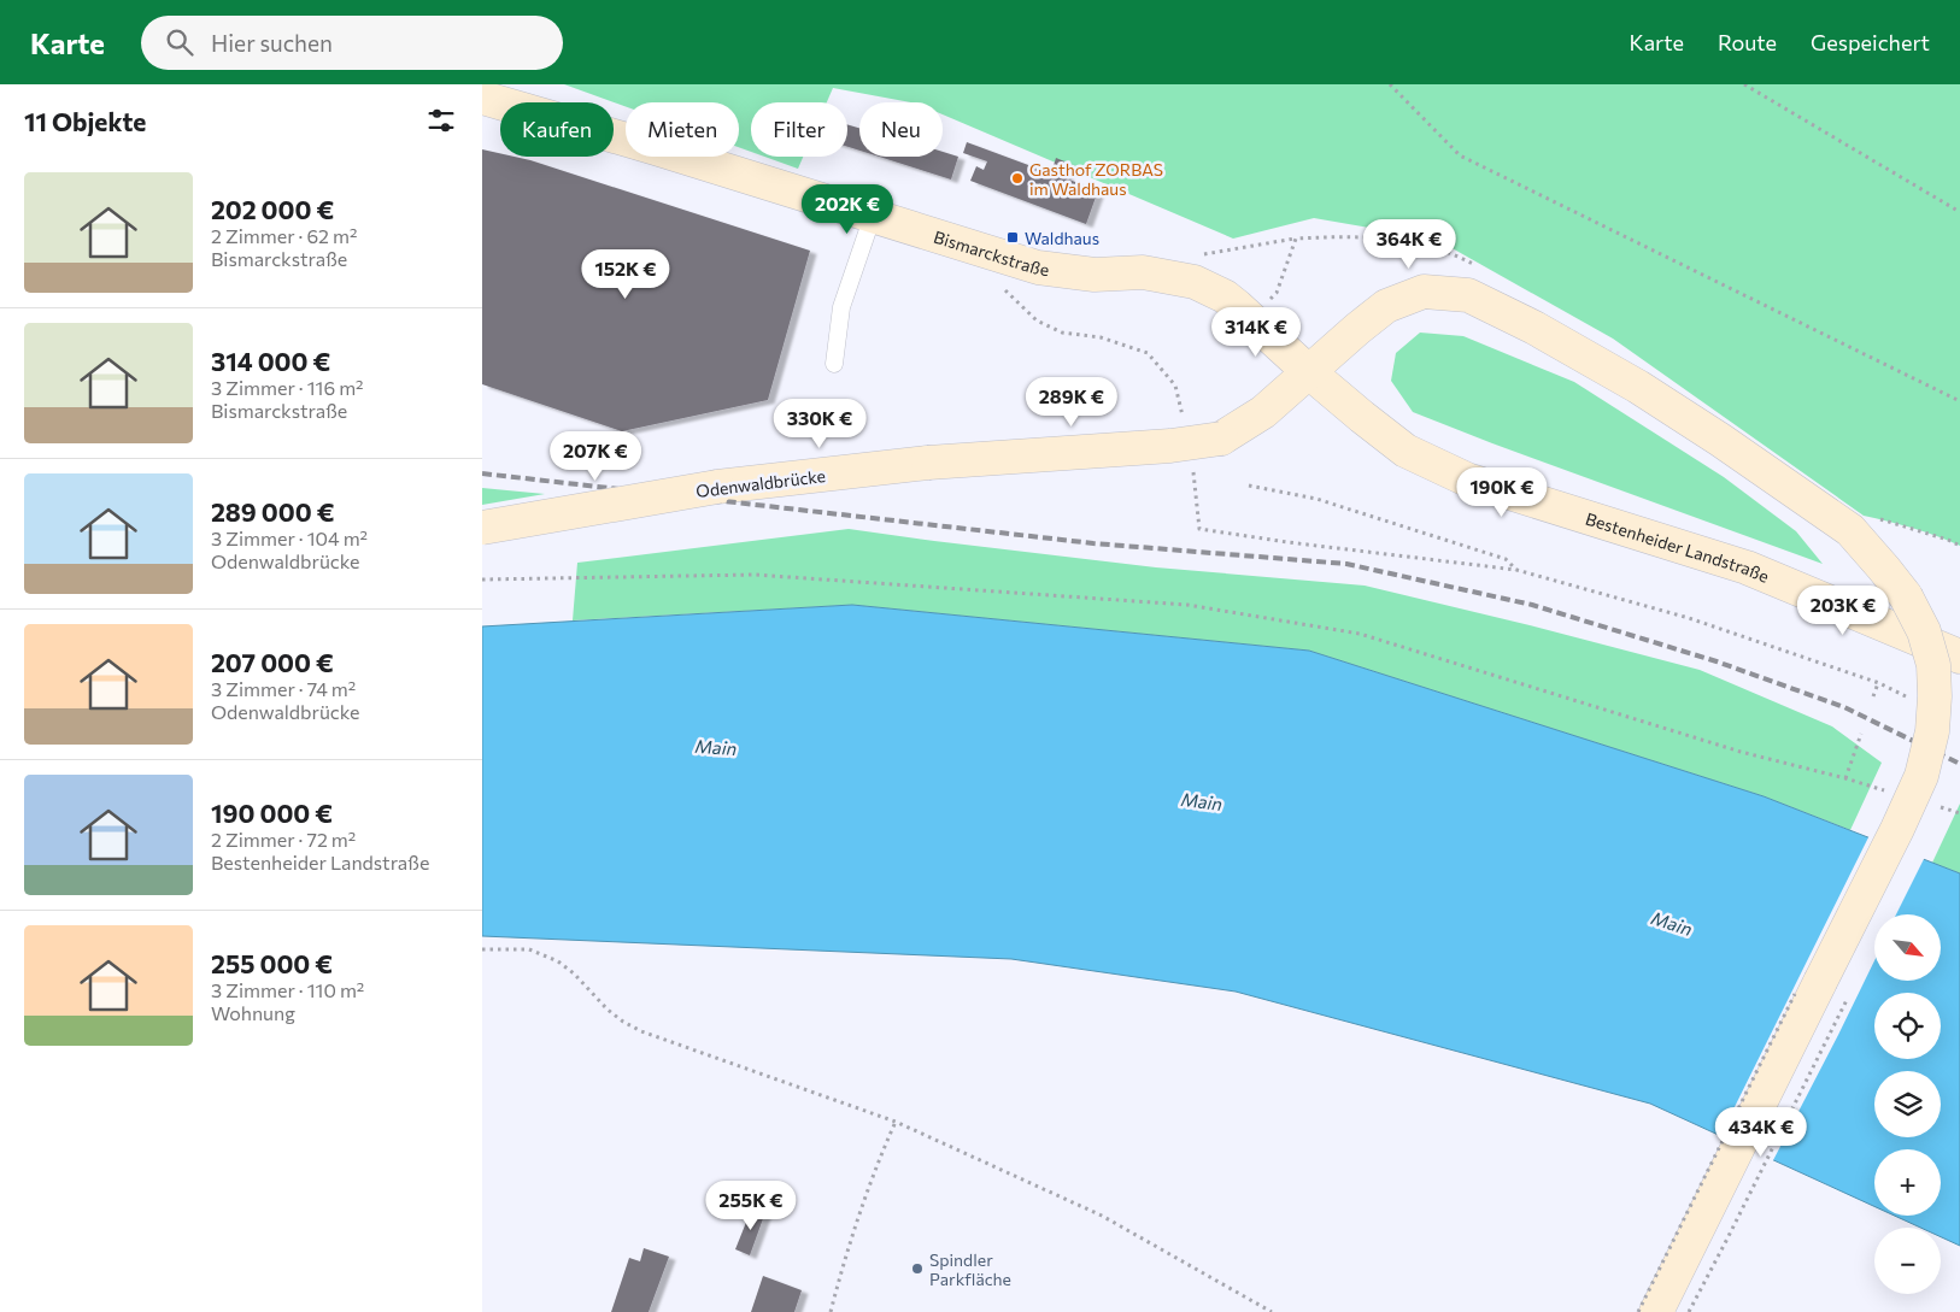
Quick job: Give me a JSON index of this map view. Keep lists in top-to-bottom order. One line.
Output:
{"streets":{"main road":["Bismarckstraße","Odenwaldbrücke","Bestenheider Landstraße"]},"crossings":[["Bismarckstraße","Odenwaldbrücke"],["Bismarckstraße","Bestenheider Landstraße"],["Odenwaldbrücke","Bestenheider Landstraße"]],"water":["Main"],"places":{"other":["Gasthof ZORBAS im Waldhaus","Spindler Parkfläche"],"transit":["Waldhaus"]},"north":"bottom right","page":{"header":"Karte","search":"Hier suchen","nav":["Karte","Route","Gespeichert"],"heading":"11 Objekte","chip":["Kaufen","Mieten","Filter","Neu"],"list":[{"name":"202 000 €","note":"2 Zimmer · 62 m² · Bismarckstraße"},{"name":"314 000 €","note":"3 Zimmer · 116 m² · Bismarckstraße"},{"name":"289 000 €","note":"3 Zimmer · 104 m² · Odenwaldbrücke"},{"name":"207 000 €","note":"3 Zimmer · 74 m² · Odenwaldbrücke"},{"name":"190 000 €","note":"2 Zimmer · 72 m² · Bestenheider Landstraße"},{"name":"255 000 €","note":"3 Zimmer · 110 m² · Wohnung"}],"price":["202K €","364K €","152K €","314K €","289K €","330K €","207K €","190K €","203K €","434K €","255K €"],"map_buttons":["+","−"]}}
